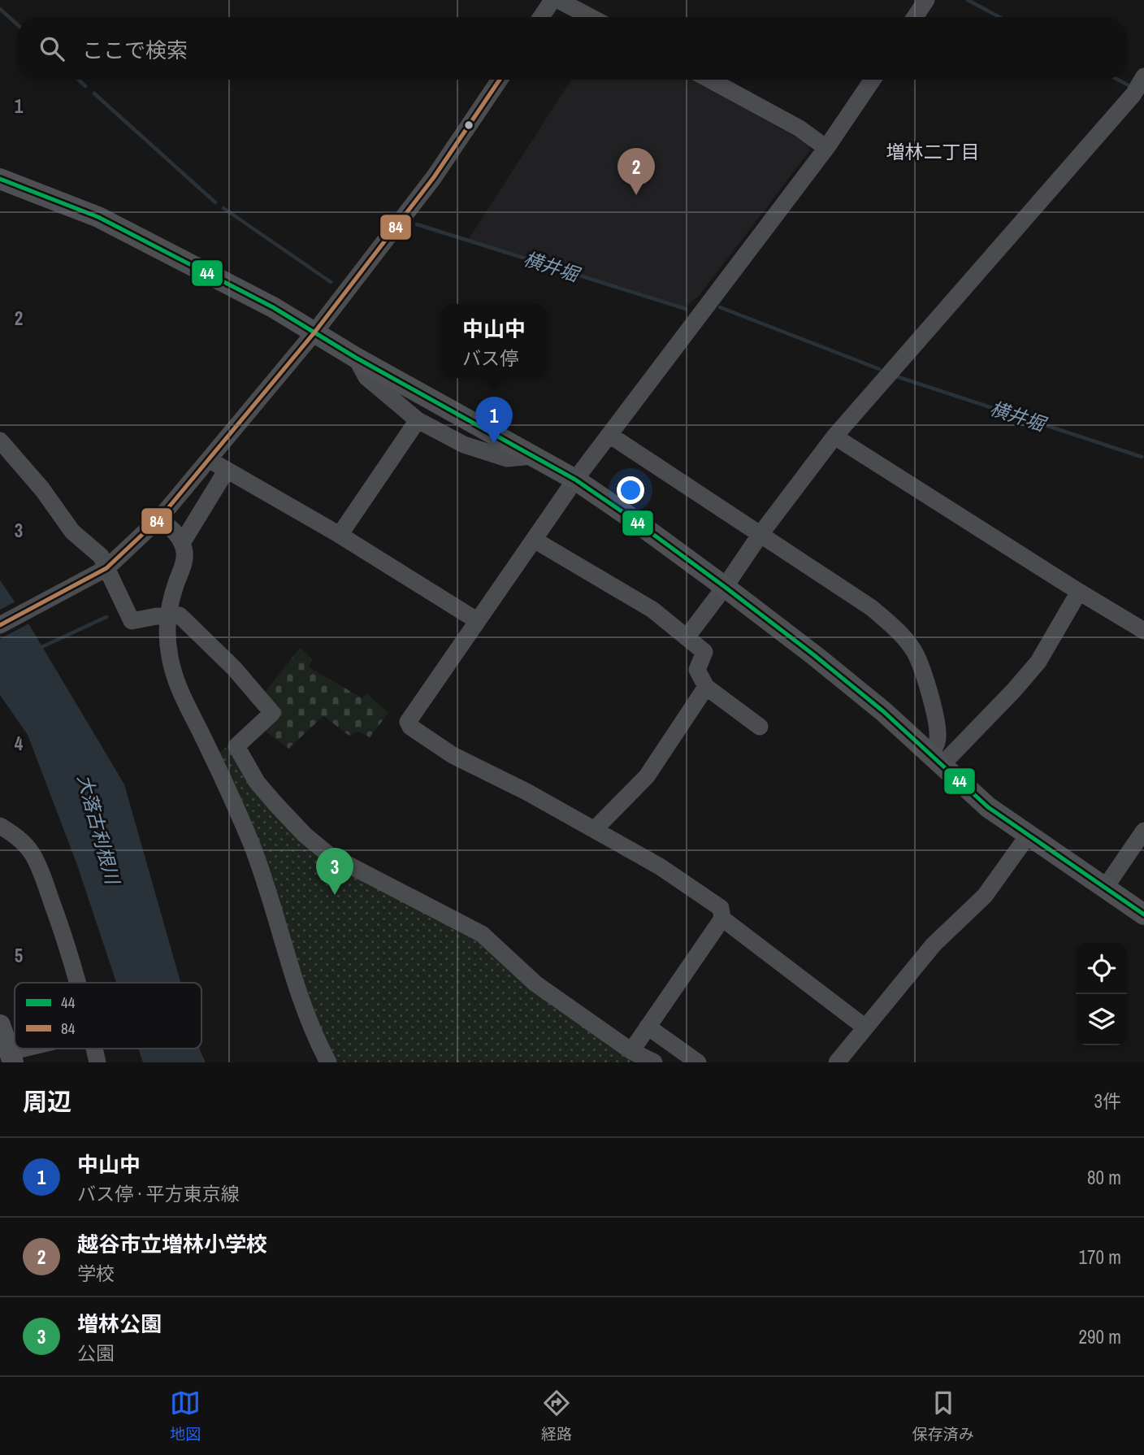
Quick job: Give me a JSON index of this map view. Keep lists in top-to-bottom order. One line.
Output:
{"districts":["増林二丁目"],"water":["横井堀","大落古利根川"],"lines":["transit line 84","transit line 44"],"legend":["44","84"],"page":{"search":"ここで検索","pins":["2","1","3"],"popup":["中山中","バス停"],"heading":["周辺","3件"],"list":[{"mark":"1","name":"中山中","note":"バス停 · 平方東京線","value":"80 m"},{"mark":"2","name":"越谷市立増林小学校","note":"学校","value":"170 m"},{"mark":"3","name":"増林公園","note":"公園","value":"290 m"}],"nav":["地図","経路","保存済み"]},"grid":{"rows":["1","2","3","4","5"]}}
